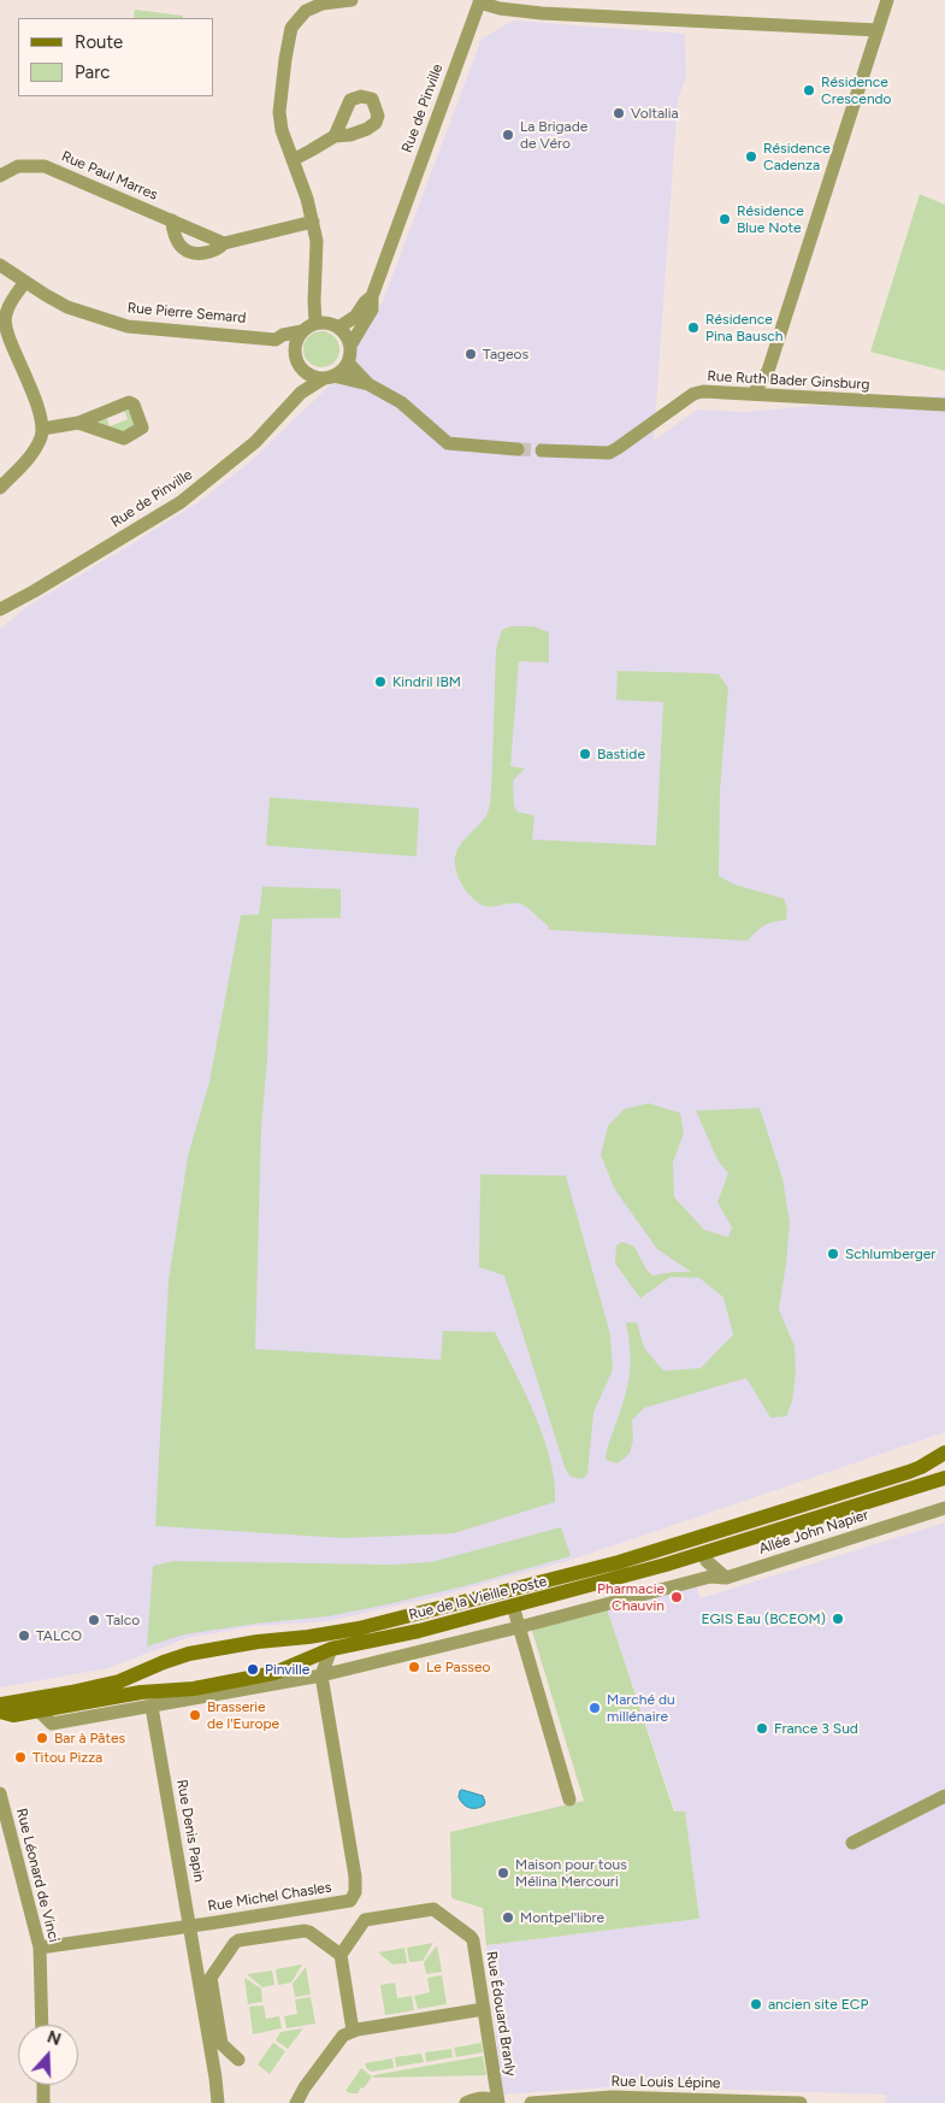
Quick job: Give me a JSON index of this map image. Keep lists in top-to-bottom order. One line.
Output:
{"streets":{"main road":["Rue de la Vieille Poste"],"street":["Rue de Pinville","Rue Paul Marres","Rue Pierre Semard","Rue Ruth Bader Ginsburg","Allée John Napier","Rue Denis Papin","Rue Léonard de Vinci","Rue Michel Chasles","Rue Édouard Branly","Rue Louis Lépine"]},"crossings":[["Rue de Pinville","Rue Pierre Semard"],["Rue Denis Papin","Rue Michel Chasles"],["Rue Léonard de Vinci","Rue Michel Chasles"]],"places":["Résidence Crescendo","Voltalia","La Brigade de Véro","Résidence Cadenza","Résidence Blue Note","Résidence Pina Bausch","Tageos","Kindril IBM","Bastide","Schlumberger","Pharmacie Chauvin","EGIS Eau (BCEOM)","Talco","TALCO","Le Passeo","Pinville","Marché du millénaire","Brasserie de l'Europe","France 3 Sud","Bar à Pâtes","Titou Pizza","Maison pour tous Mélina Mercouri","Montpel'libre","ancien site ECP"],"legend":["Route","Parc"],"north":"top"}
